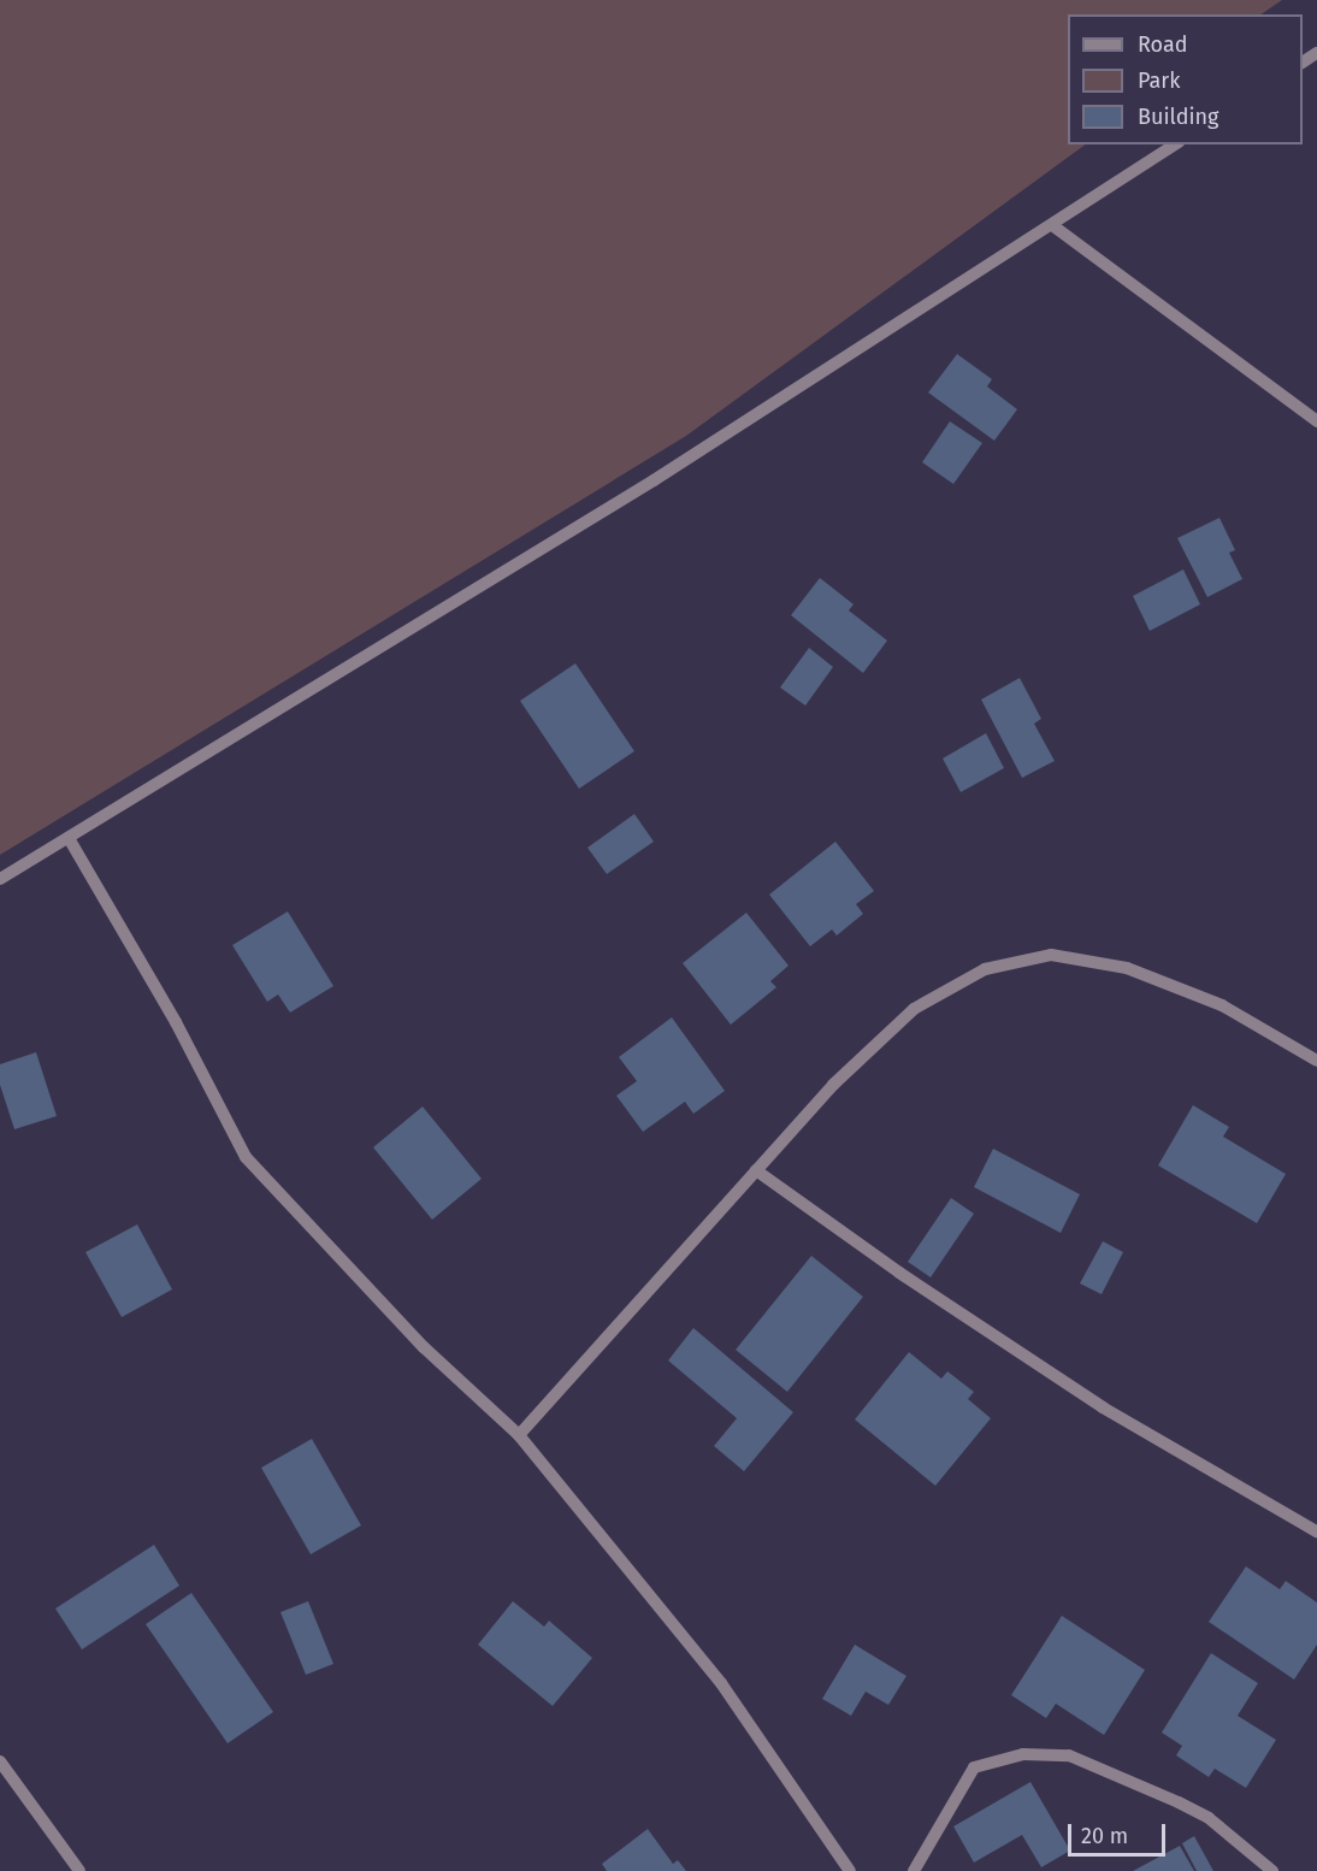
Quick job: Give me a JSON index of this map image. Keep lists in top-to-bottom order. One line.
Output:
{"legend":["Road","Park","Building"],"scale_bar":"20 m"}
